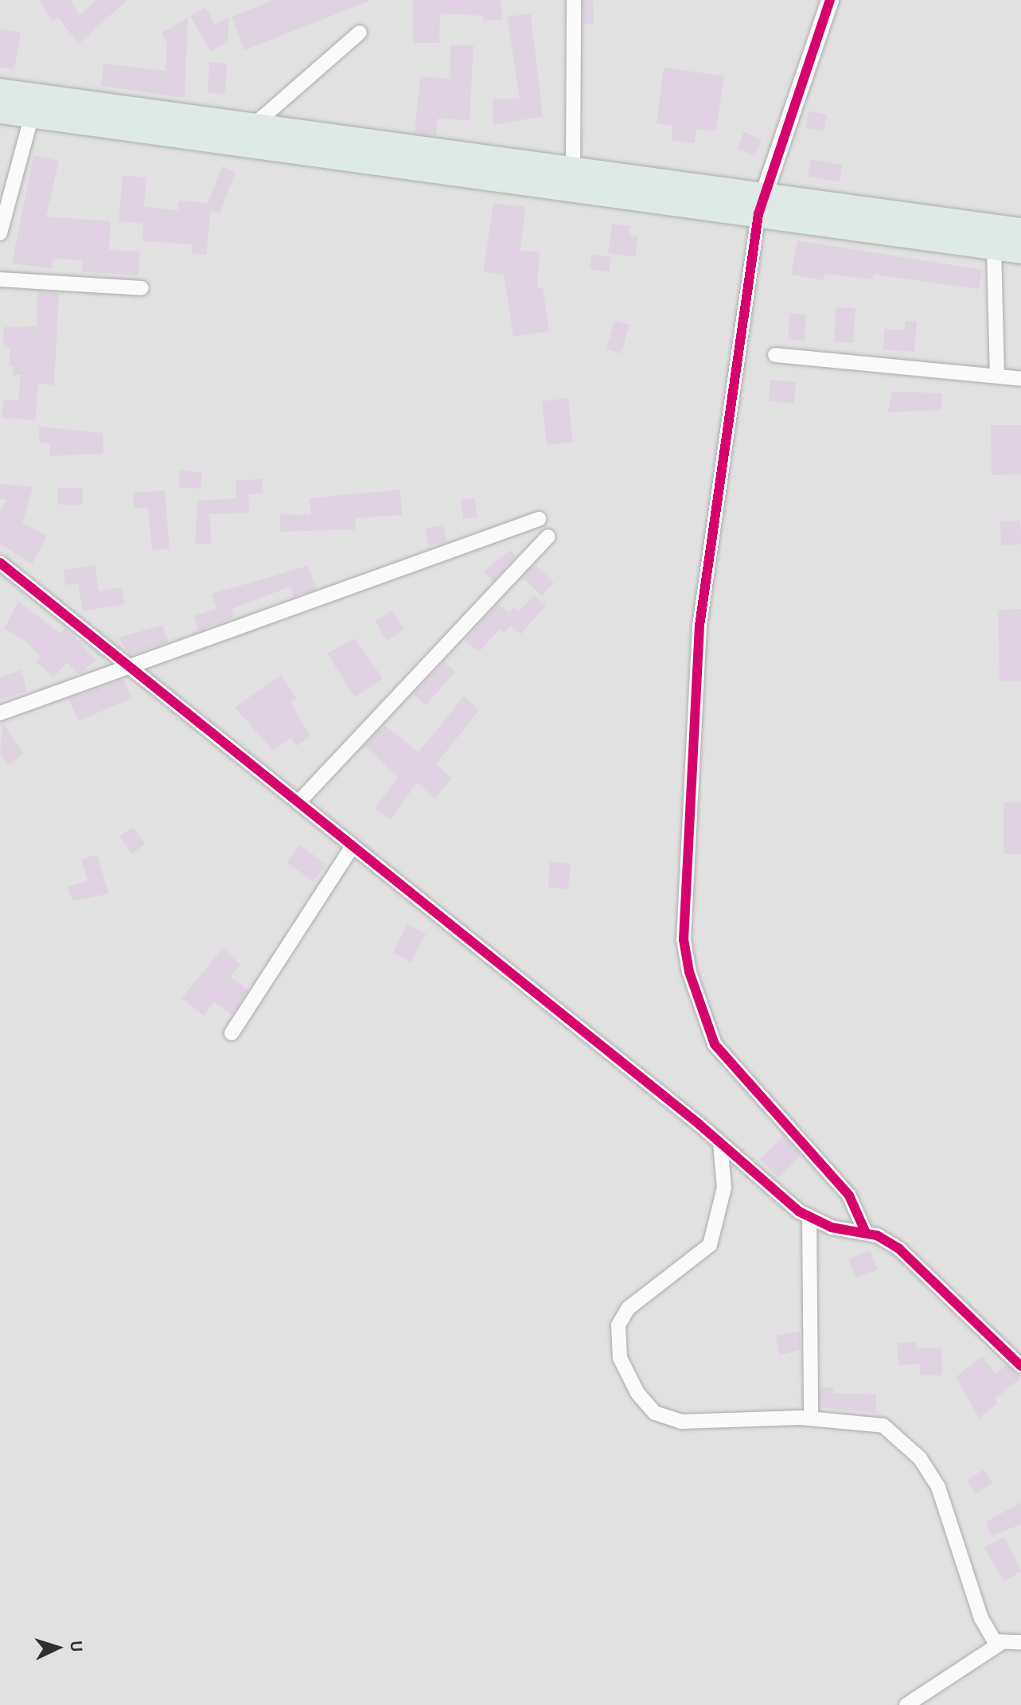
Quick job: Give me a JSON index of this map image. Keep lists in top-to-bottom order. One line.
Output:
{"north":"right"}
